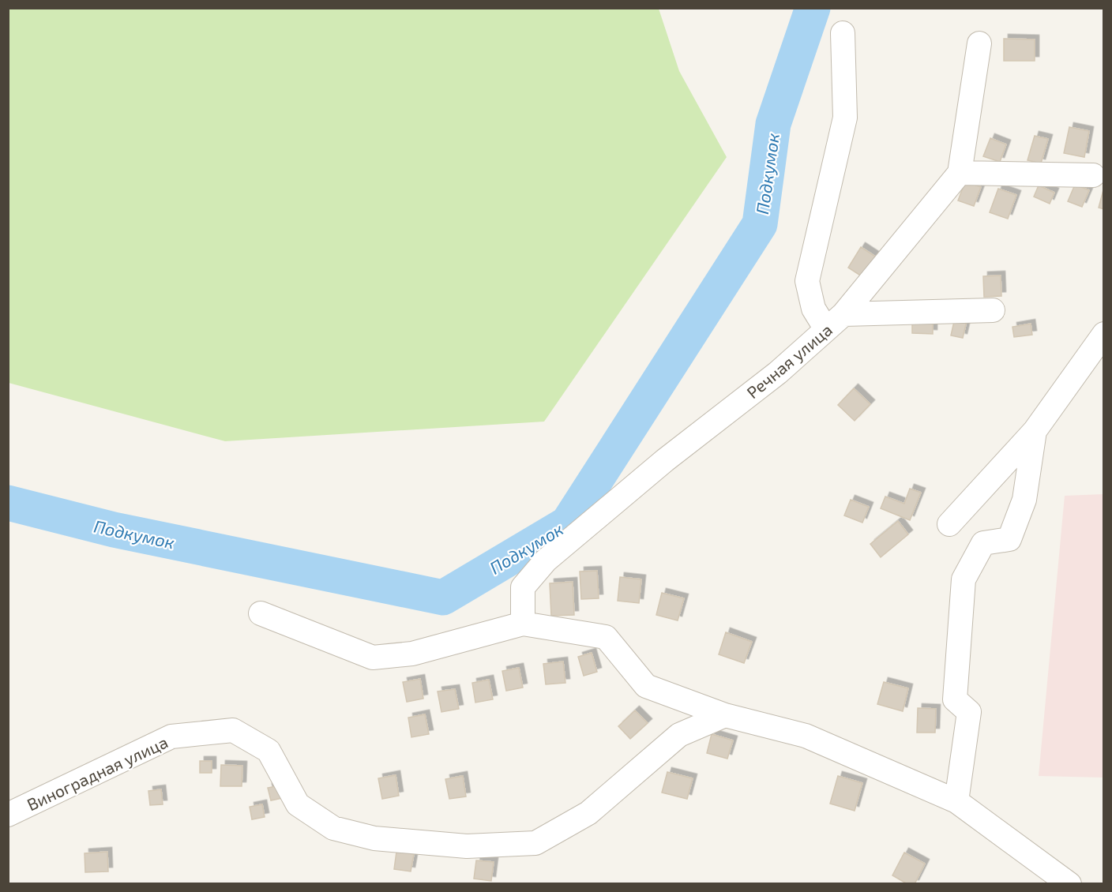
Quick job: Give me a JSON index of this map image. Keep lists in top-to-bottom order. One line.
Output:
{"streets":{"street":["Речная улица","Виноградная улица"]},"water":["Подкумок"]}
